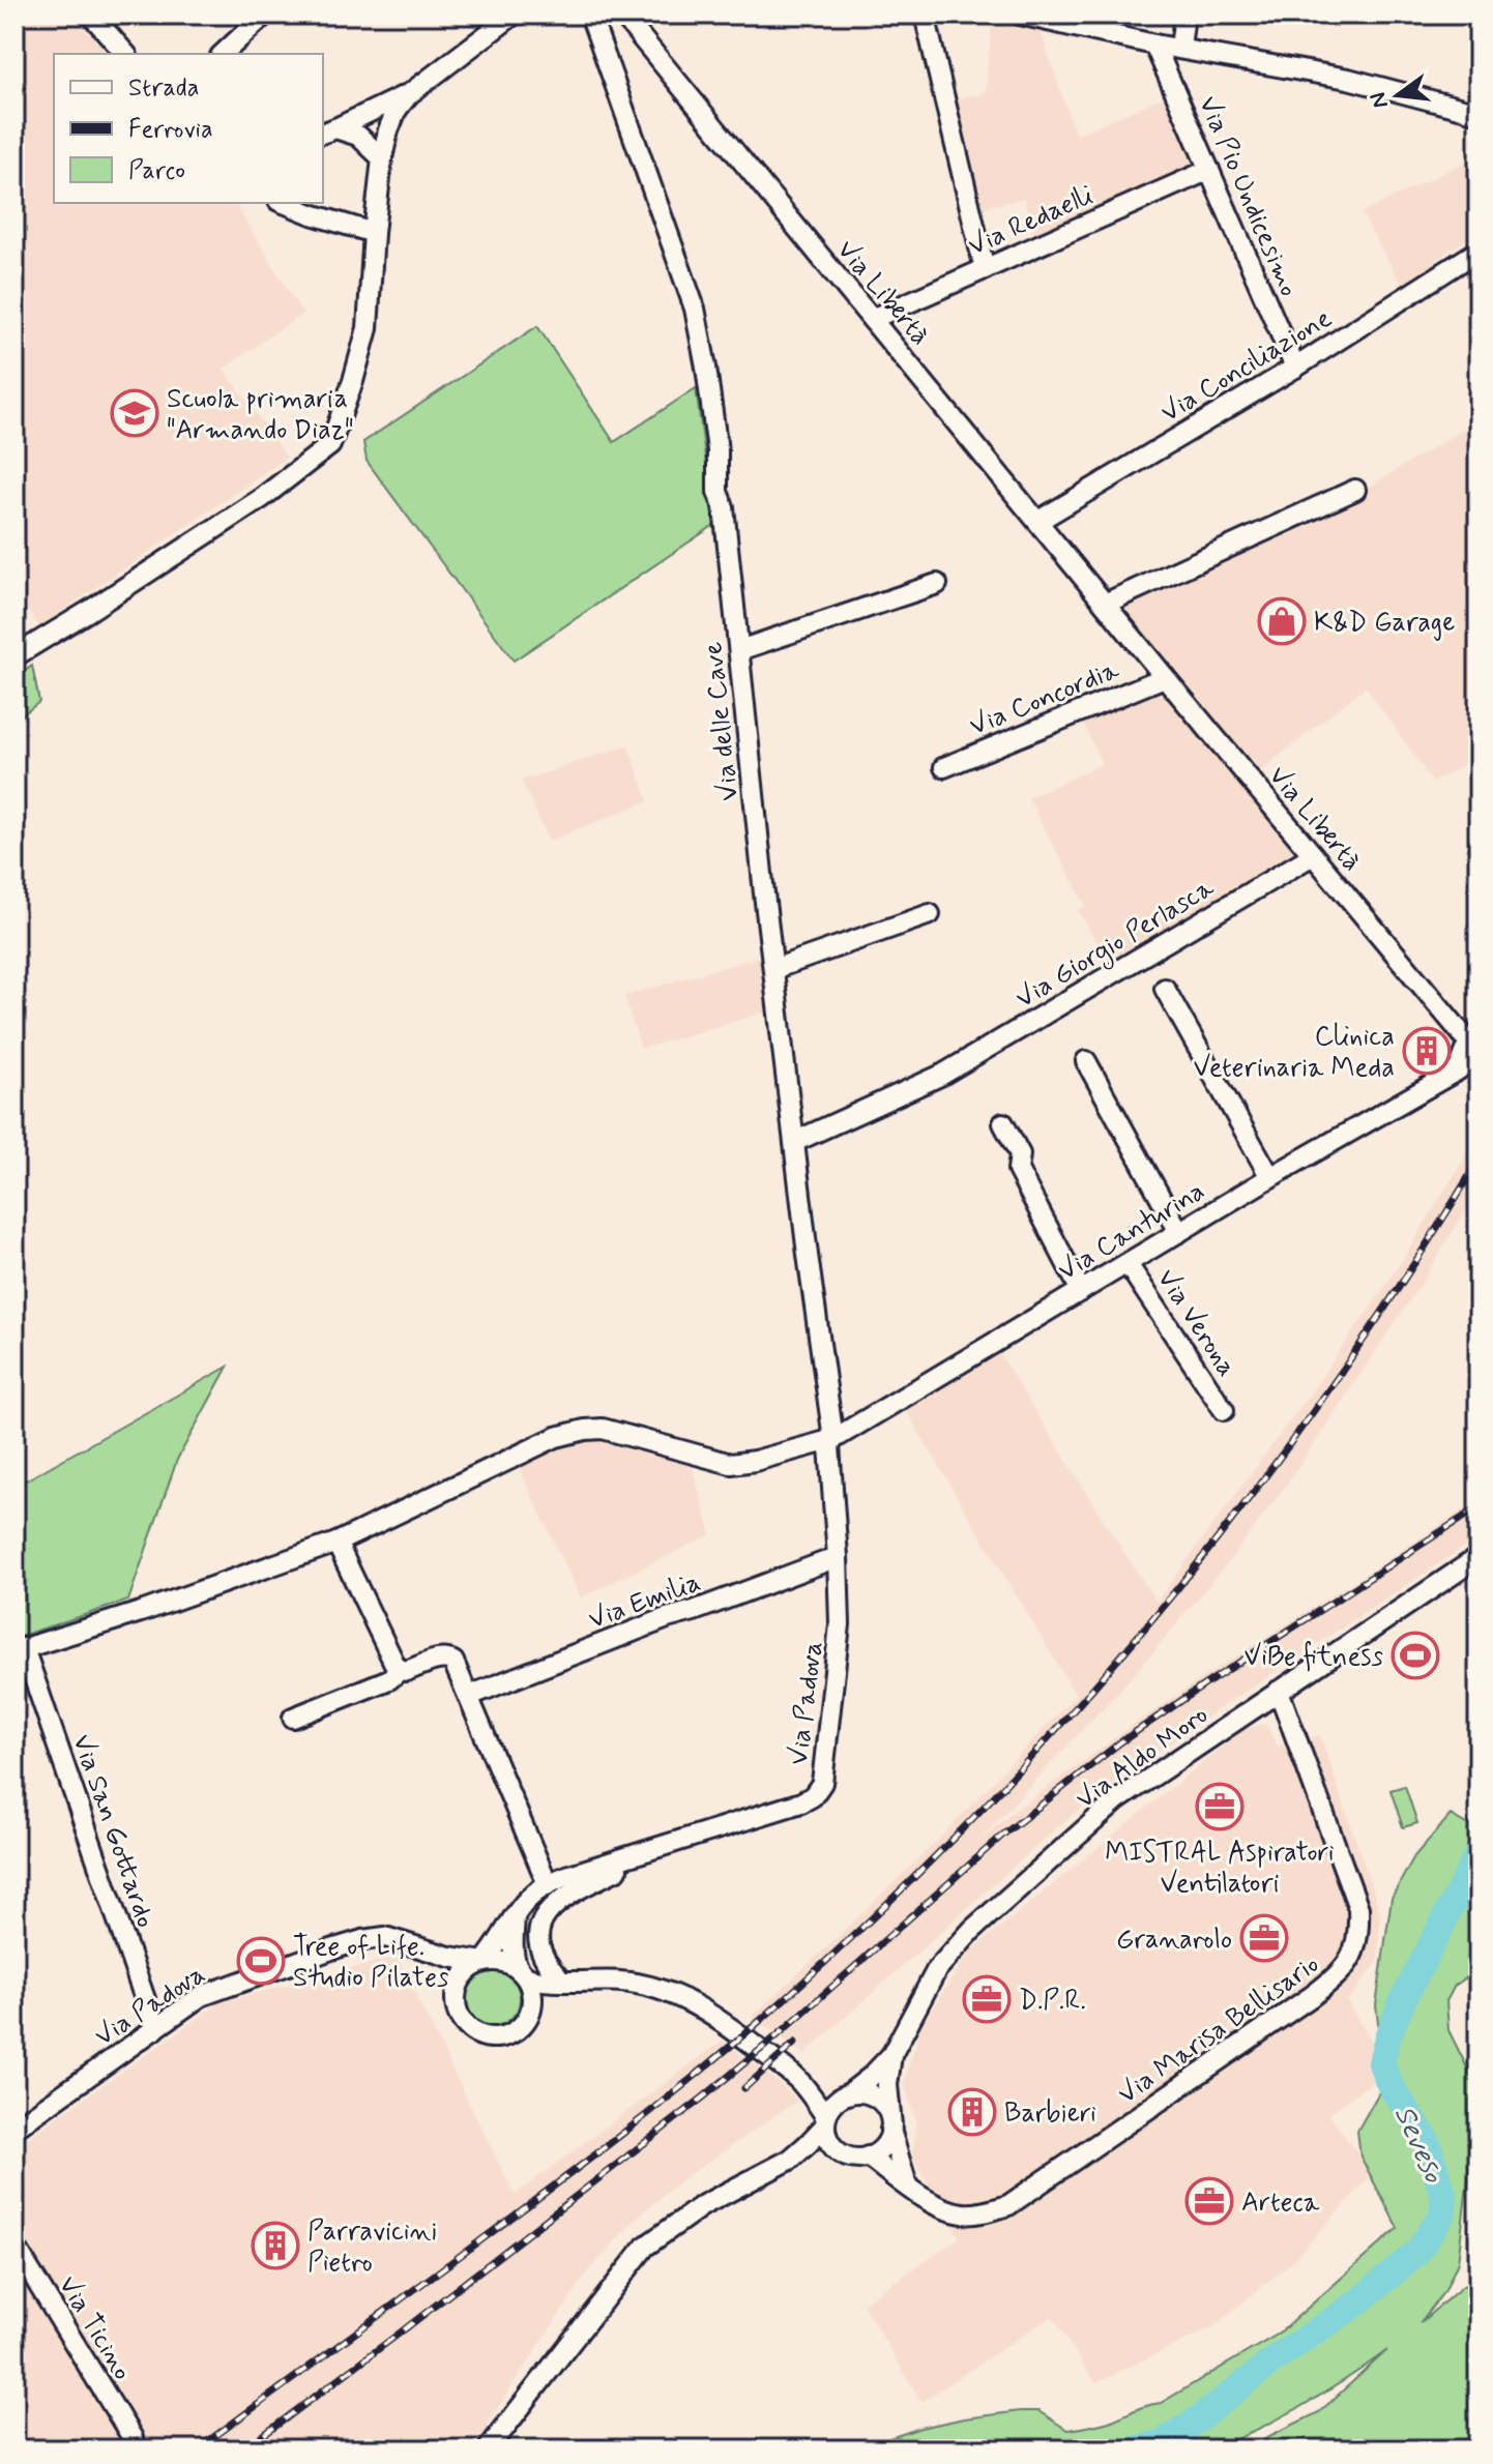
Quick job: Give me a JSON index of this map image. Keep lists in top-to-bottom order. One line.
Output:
{"streets":{"street":["Via Pio Undicesimo","Via Redaelli","Via Libertà","Via Conciliazione","Via Concordia","Via delle Cave","Via Giorgio Perlasca","Via Canturina","Via Verona","Via Emilia","Via Padova","Via Aldo Moro","Via San Gottardo","Via Marisa Bellisario","Via Ticino"]},"crossings":[["Via Pio Undicesimo","Via Redaelli"],["Via Pio Undicesimo","Via Conciliazione"],["Via Redaelli","Via Libertà"],["Via Libertà","Via Conciliazione"],["Via Libertà","Via Concordia"],["Via Libertà","Via Giorgio Perlasca"],["Via Libertà","Via Canturina"],["Via delle Cave","Via Giorgio Perlasca"],["Via delle Cave","Via Canturina"],["Via delle Cave","Via Padova"],["Via Canturina","Via Verona"],["Via Canturina","Via Padova"],["Via Canturina","Via San Gottardo"],["Via Emilia","Via Padova"],["Via Padova","Via San Gottardo"],["Via Aldo Moro","Via Marisa Bellisario"]],"water":["Seveso"],"places":{"school or university":["Scuola primaria \"Armando Diaz\""],"shop":["K&D Garage"],"building":["Clinica Veterinaria Meda","Barbieri","Parravicini Pietro"],"sports":["ViBe fitness","Tree of Life. Studio Pilates"],"office":["MISTRAL Aspiratori Ventilatori","Granarolo","D.P.R.","Arteca"]},"legend":["Strada","Ferrovia","Parco"],"north":"left"}
